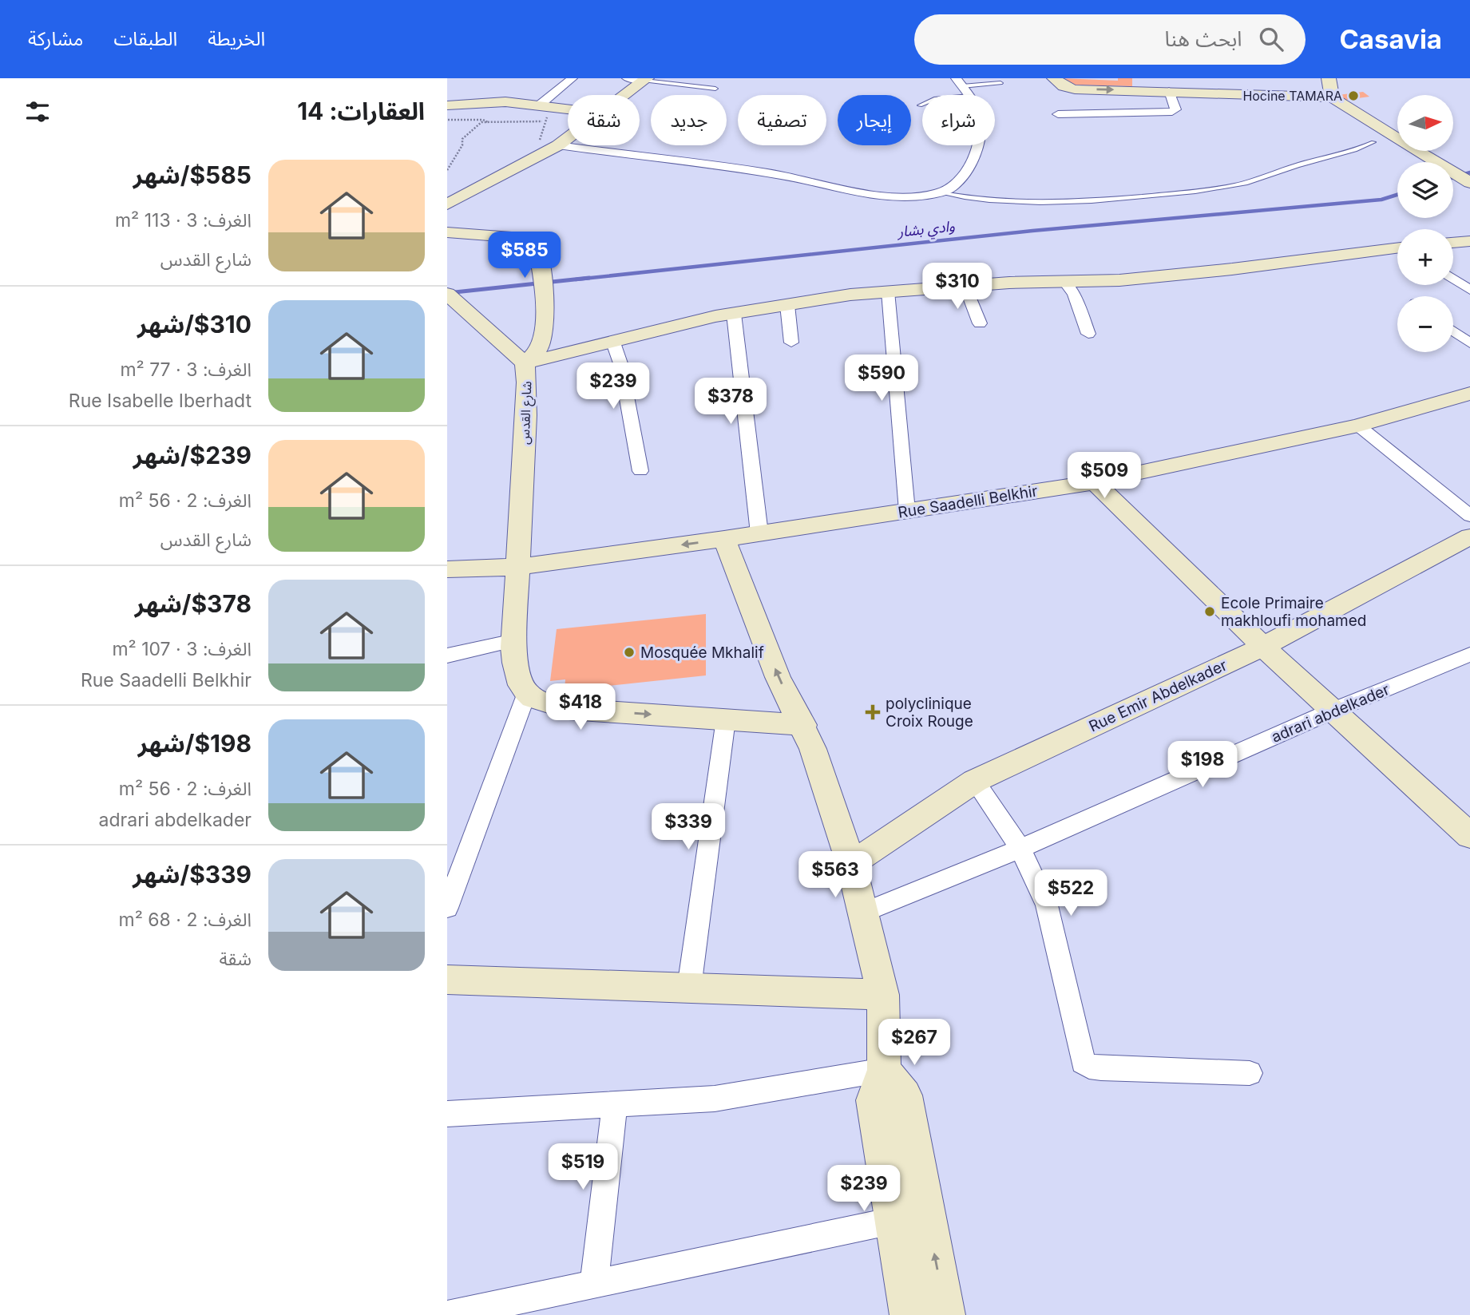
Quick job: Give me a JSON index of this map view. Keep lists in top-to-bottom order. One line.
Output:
{"streets":{"main road":["شارع القدس","Rue Saadelli Belkhir","Rue Emir Abdelkader"],"street":["adrari abdelkader"]},"crossings":[["شارع القدس","Rue Saadelli Belkhir"]],"water":["وادي بشار"],"places":{"other":["Hocine TAMARA","Ecole Primaire makhloufi mohamed","Mosquée Mkhalif"],"health":["polyclinique Croix Rouge"]},"north":"right","page":{"header":"Casavia","search":"ابحث هنا","nav":["الخريطة","الطبقات","مشاركة"],"heading":"العقارات: 14","map_buttons":["+","−"],"chip":["شراء","إيجار","تصفية","جديد","شقة"],"list":[{"name":"$585/شهر","note":"الغرف: 3 · 113 m² · شارع القدس"},{"name":"$310/شهر","note":"الغرف: 3 · 77 m² · Rue Isabelle Iberhadt"},{"name":"$239/شهر","note":"الغرف: 2 · 56 m² · شارع القدس"},{"name":"$378/شهر","note":"الغرف: 3 · 107 m² · Rue Saadelli Belkhir"},{"name":"$198/شهر","note":"الغرف: 2 · 56 m² · adrari abdelkader"},{"name":"$339/شهر","note":"الغرف: 2 · 68 m² · شقة"}],"price":["$585","$310","$590","$239","$378","$509","$418","$198","$339","$563","$522","$267","$519","$239"]}}
